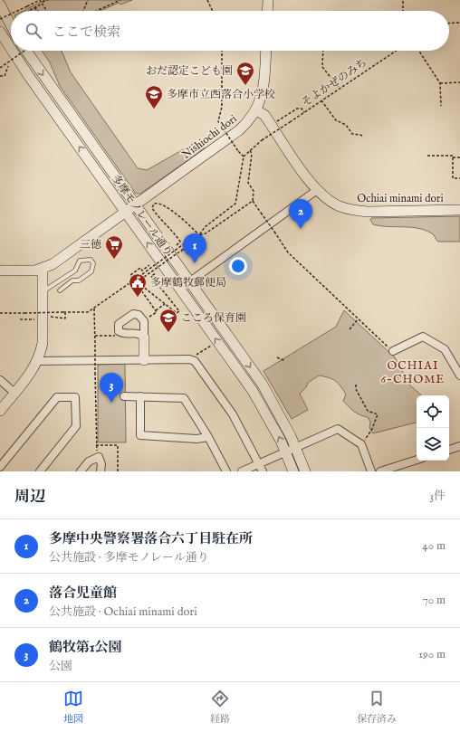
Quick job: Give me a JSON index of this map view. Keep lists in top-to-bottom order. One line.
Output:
{"streets":{"main road":["Nishiochi dori","Ochiai minami dori","多摩モノレール通り"],"path":["そよかぜのみち"]},"crossings":[["Nishiochi dori","Ochiai minami dori"],["Nishiochi dori","多摩モノレール通り"]],"districts":["OCHIAI 6-CHOME"],"places":{"school or university":["おだ認定こども園","多摩市立西落合小学校","こころ保育園"],"supermarket":["三徳"],"public building":["多摩鶴牧郵便局"]},"page":{"search":"ここで検索","pins":["2","1","3"],"heading":["周辺","3件"],"list":[{"mark":"1","name":"多摩中央警察署落合六丁目駐在所","note":"公共施設 · 多摩モノレール通り","value":"40 m"},{"mark":"2","name":"落合児童館","note":"公共施設 · Ochiai minami dori","value":"70 m"},{"mark":"3","name":"鶴牧第1公園","note":"公園","value":"190 m"}],"nav":["地図","経路","保存済み"]}}
